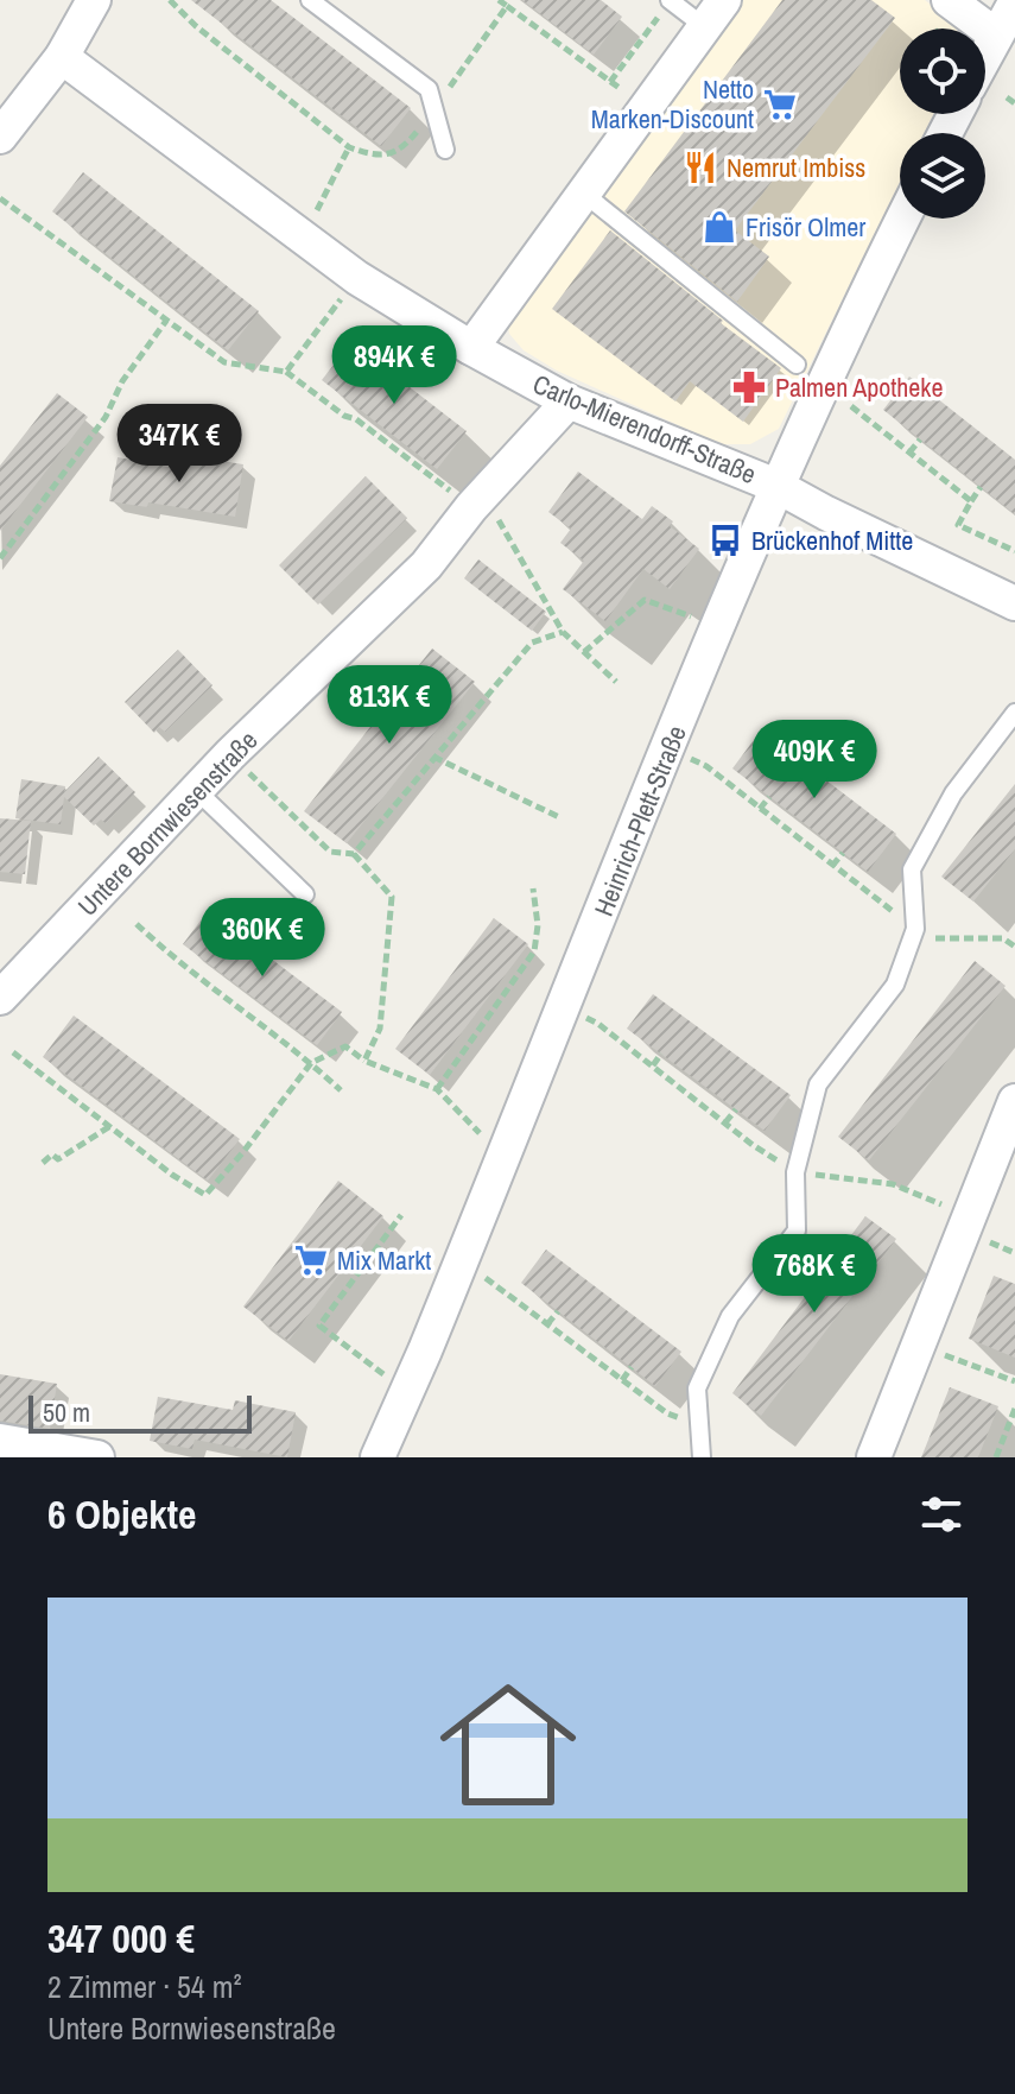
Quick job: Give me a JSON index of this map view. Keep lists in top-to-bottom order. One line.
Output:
{"streets":{"street":["Carlo-Mierendorff-Straße","Heinrich-Plett-Straße","Untere Bornwiesenstraße"]},"crossings":[["Carlo-Mierendorff-Straße","Heinrich-Plett-Straße"],["Carlo-Mierendorff-Straße","Untere Bornwiesenstraße"]],"places":{"supermarket":["Netto Marken-Discount","Mix Markt"],"restaurant":["Nemrut Imbiss"],"shop":["Frisör Olmer"],"pharmacy":["Palmen Apotheke"],"bus stop":["Brückenhof Mitte"]},"scale_bar":"50 m","page":{"price":["894K €","347K €","813K €","409K €","360K €","768K €"],"scale":"50 m","heading":"6 Objekte","list":[{"name":"347 000 €","note":"2 Zimmer · 54 m² · Untere Bornwiesenstraße"}]}}
